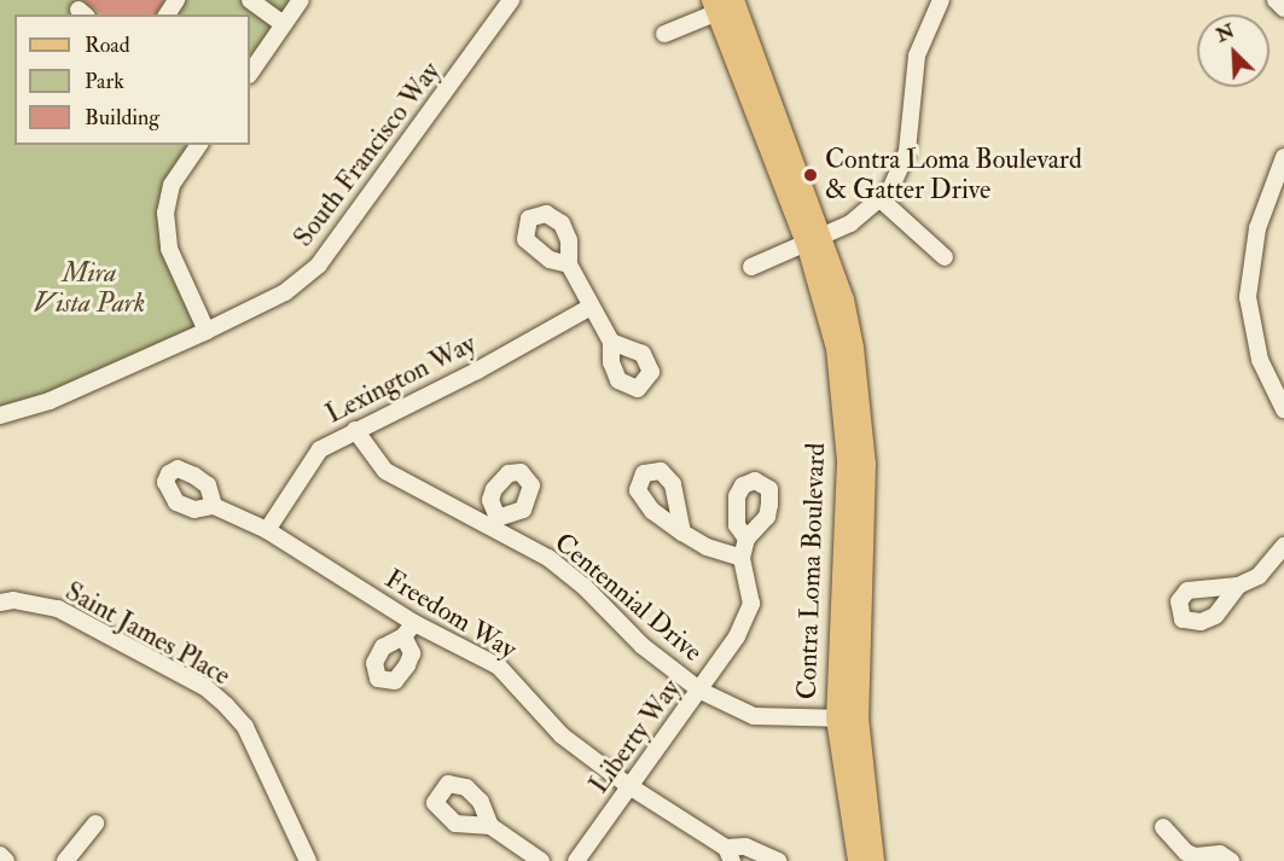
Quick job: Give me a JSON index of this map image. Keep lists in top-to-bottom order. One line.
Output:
{"streets":{"main road":["Contra Loma Boulevard"],"street":["South Francisco Way","Lexington Way","Centennial Drive","Freedom Way","Saint James Place","Liberty Way"]},"crossings":[["Lexington Way","Centennial Drive"],["Lexington Way","Freedom Way"],["Contra Loma Boulevard","Centennial Drive"],["Centennial Drive","Liberty Way"],["Freedom Way","Liberty Way"]],"parks":["Mira Vista Park"],"places":["Contra Loma Boulevard & Gatter Drive"],"legend":["Road","Park","Building"],"north":"top left"}
